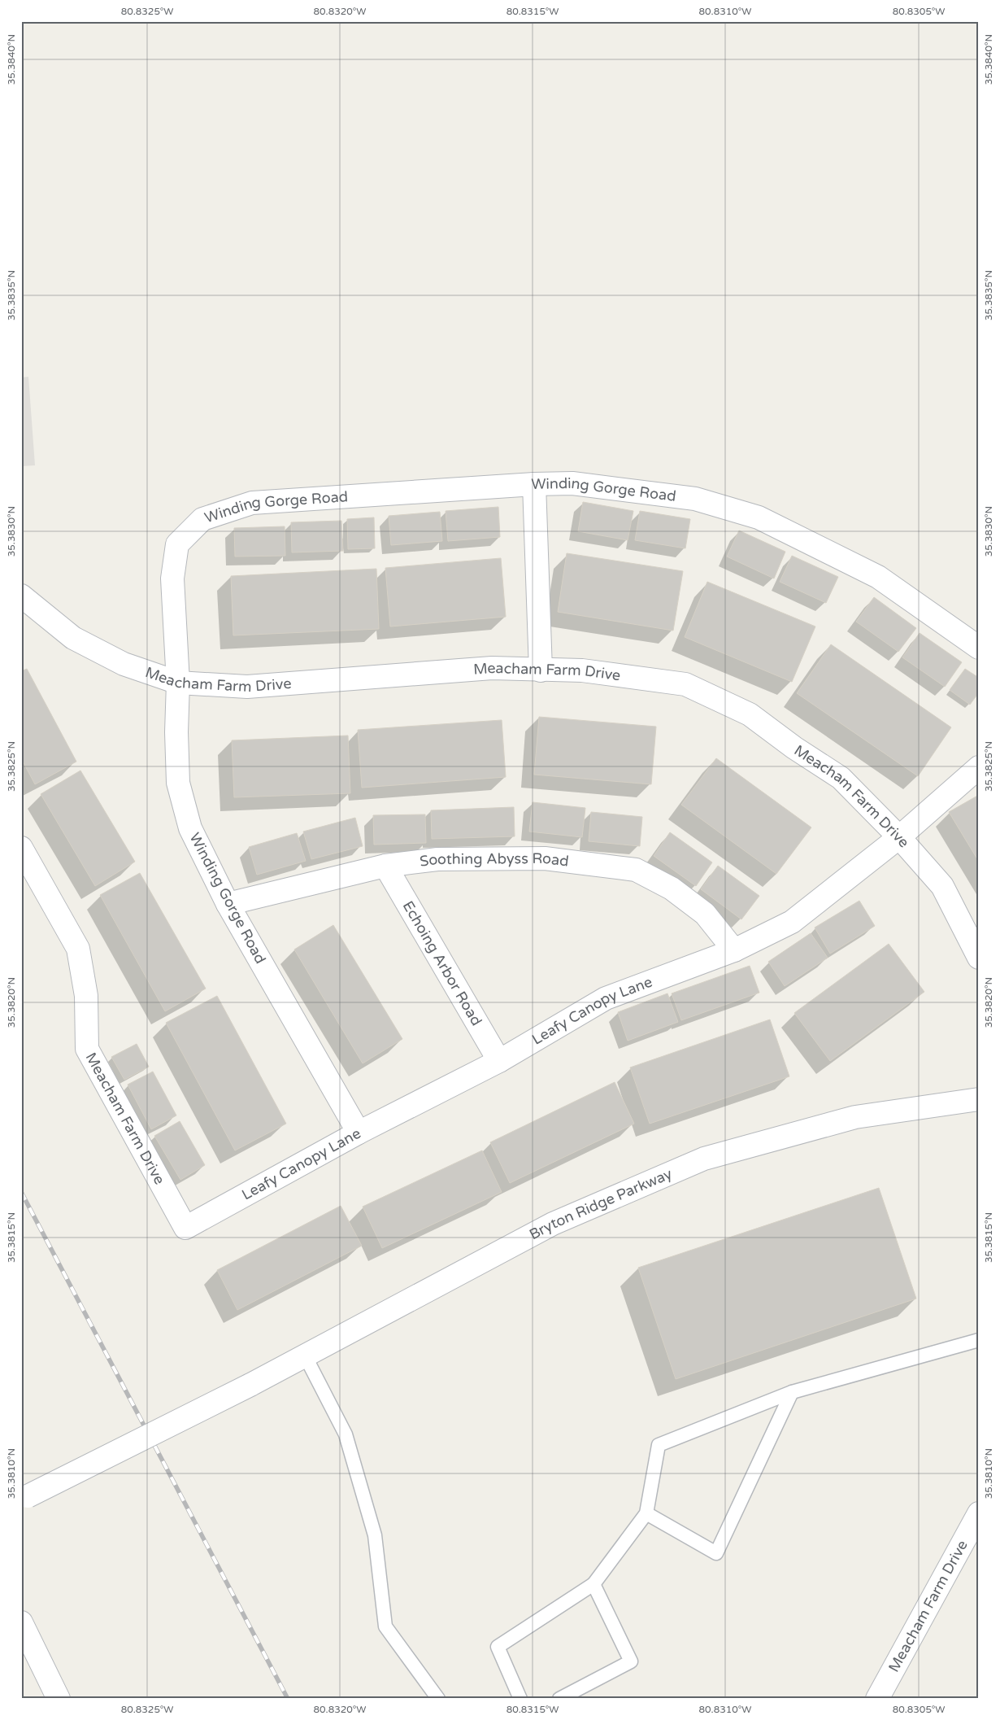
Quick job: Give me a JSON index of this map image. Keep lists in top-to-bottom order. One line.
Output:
{"streets":{"street":["Winding Gorge Road","Meacham Farm Drive","Soothing Abyss Road","Echoing Arbor Road","Leafy Canopy Lane","Bryton Ridge Parkway"]},"crossings":[["Winding Gorge Road","Meacham Farm Drive"],["Winding Gorge Road","Soothing Abyss Road"],["Winding Gorge Road","Leafy Canopy Lane"],["Meacham Farm Drive","Leafy Canopy Lane"],["Soothing Abyss Road","Echoing Arbor Road"],["Soothing Abyss Road","Leafy Canopy Lane"],["Echoing Arbor Road","Leafy Canopy Lane"]],"coordinates":["80.8325°W","80.8320°W","80.8315°W","80.8310°W","80.8305°W","35.3840°N","35.3835°N","35.3830°N","35.3825°N","35.3820°N","35.3815°N","35.3810°N"]}
